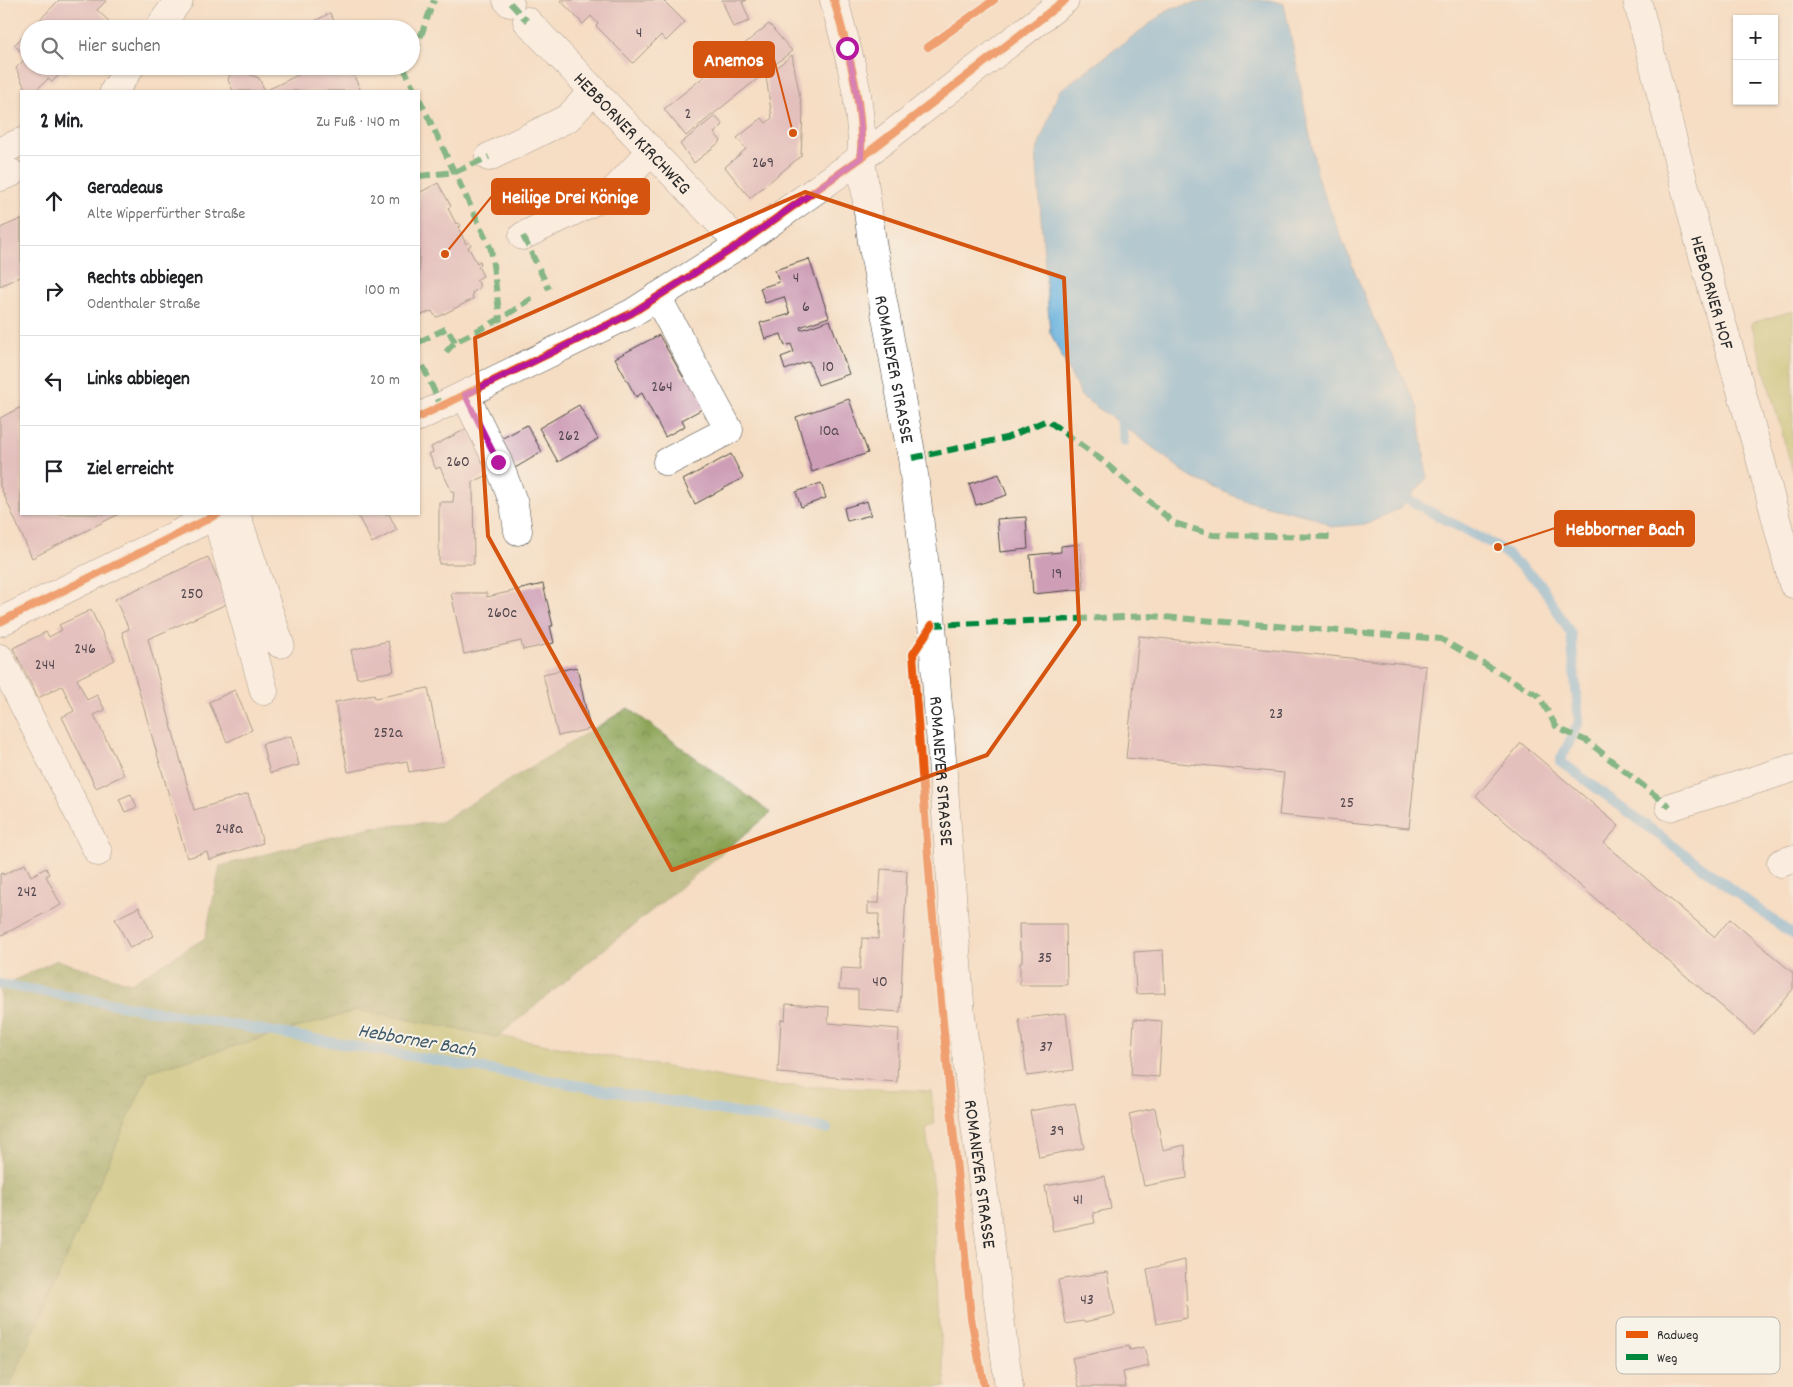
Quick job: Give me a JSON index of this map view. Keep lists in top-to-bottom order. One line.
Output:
{"streets":{"main road":["HEBBORNER KIRCHWEG","HEBBORNER HOF","ROMANEYER STRASSE"]},"water":["Hebborner Bach"],"places":["Anemos","Heilige Drei Könige","Hebborner Bach"],"house_numbers":["4","2","269","4","6","10","264","10a","262","260","19","250","260c","246","244","23","252a","25","248a","242","35","40","37","39","41","43"],"legend":["Radweg","Weg"],"page":{"map_buttons":["+","−"],"search":"Hier suchen","heading":["2 Min.","Zu Fuß · 140 m"],"list":[["Geradeaus","Alte Wipperfürther Straße","20 m"],["Rechts abbiegen","Odenthaler Straße","100 m"],["Links abbiegen","20 m"],"Ziel erreicht"]}}
